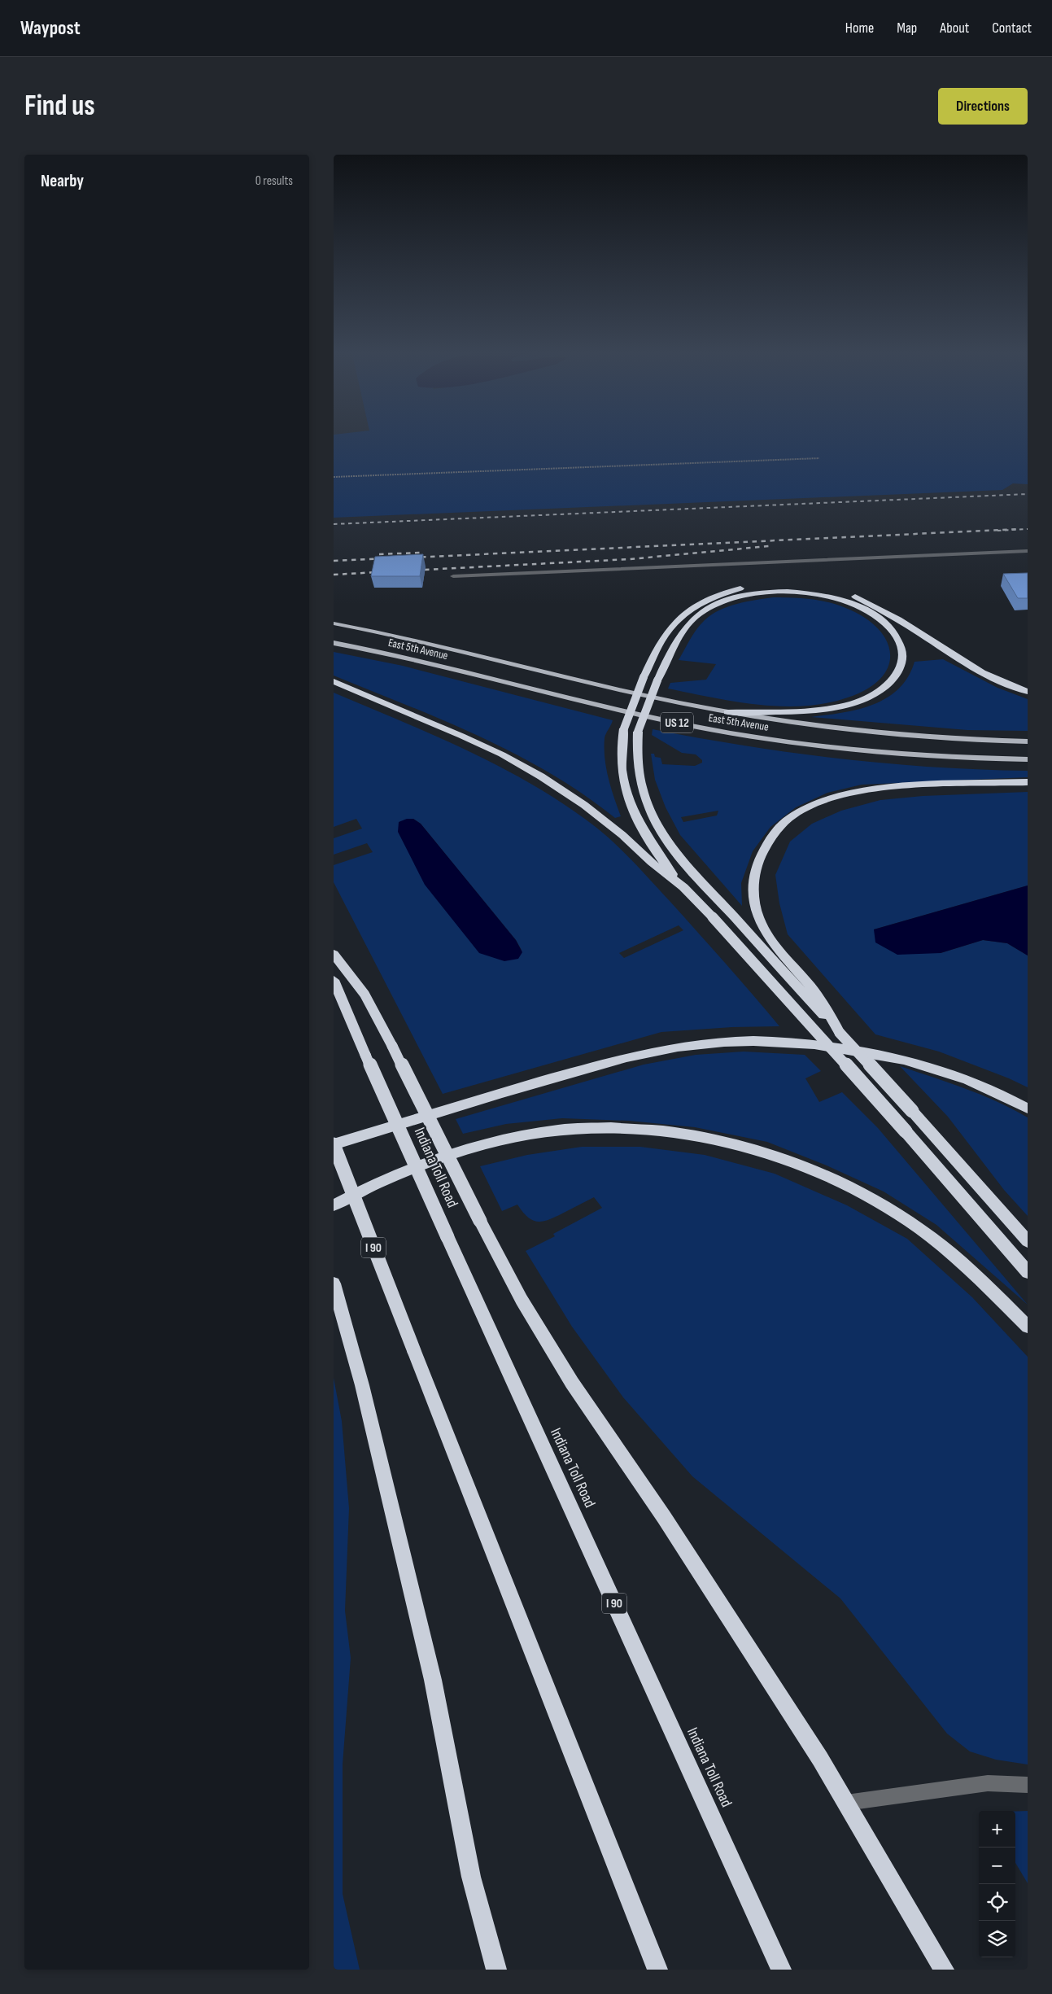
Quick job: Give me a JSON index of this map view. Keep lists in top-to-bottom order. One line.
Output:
{"streets":{"highway":["Indiana Toll Road","I 90"],"main road":["East 5th Avenue","US 12"]},"page":{"header":"Waypost","nav":["Home","Map","About","Contact"],"buttons":"Directions","title":"Find us","heading":["Nearby","0 results"],"map_buttons":["+","−"]}}
